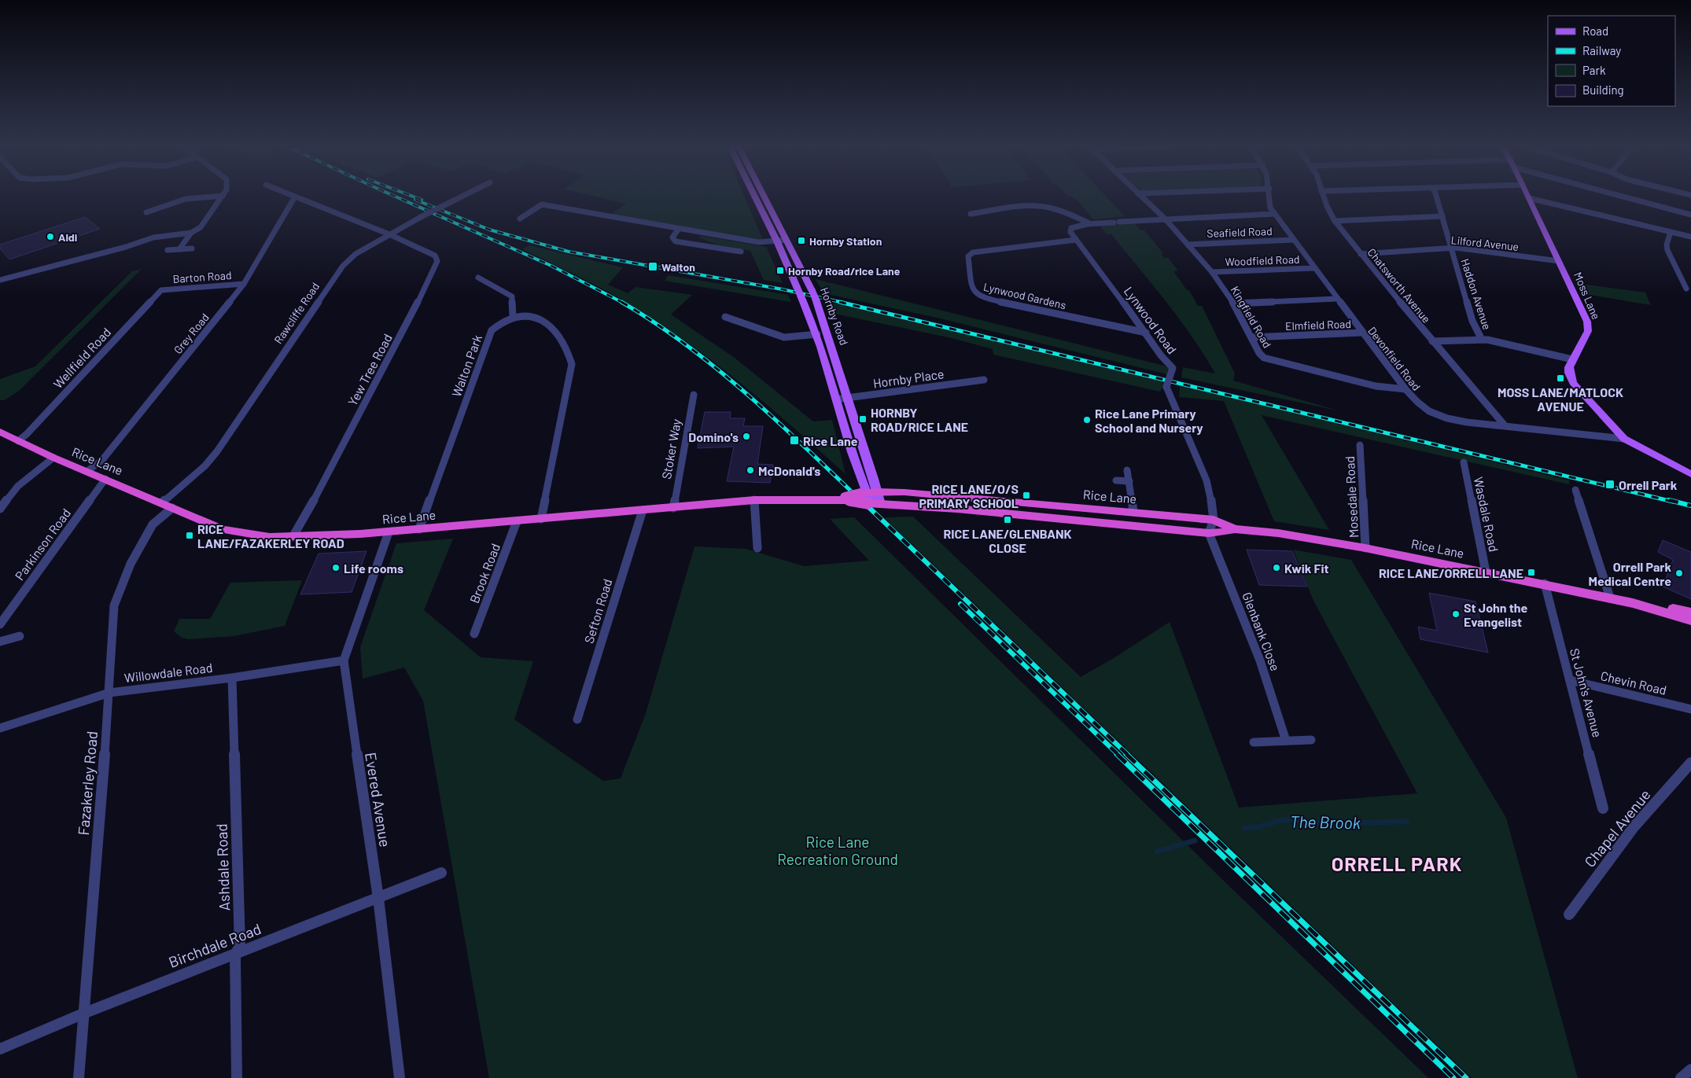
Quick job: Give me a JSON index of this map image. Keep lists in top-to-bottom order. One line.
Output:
{"streets":{"highway":["Rice Lane"],"main road":["Moss Lane","Hornby Road"],"street":["Seafield Road","Lilford Avenue","Woodfield Road","Barton Road","Chatsworth Avenue","Haddon Avenue","Lynwood Gardens","Rawcliffe Road","Kingfield Road","Lynwood Road","Elmfield Road","Grey Road","Wellfield Road","Devonfield Road","Walton Park","Yew Tree Road","Hornby Place","Stoker Way","Mosedale Road","Wasdale Road","Parkinson Road","Brook Road","Sefton Road","Glenbank Close","Willowdale Road","Chevin Road","St John's Avenue","Fazakerley Road","Evered Avenue","Chapel Avenue","Ashdale Road","Birchdale Road"]},"crossings":[["Seafield Road","Kingfield Road"],["Seafield Road","Devonfield Road"],["Lilford Avenue","Chatsworth Avenue"],["Lilford Avenue","Haddon Avenue"],["Lilford Avenue","Moss Lane"],["Woodfield Road","Kingfield Road"],["Woodfield Road","Devonfield Road"],["Barton Road","Grey Road"],["Barton Road","Wellfield Road"],["Chatsworth Avenue","Devonfield Road"],["Lynwood Gardens","Lynwood Road"],["Moss Lane","Devonfield Road"],["Rawcliffe Road","Yew Tree Road"],["Rawcliffe Road","Rice Lane"],["Hornby Road","Hornby Place"],["Hornby Road","Rice Lane"],["Kingfield Road","Elmfield Road"],["Kingfield Road","Devonfield Road"],["Lynwood Road","Rice Lane"],["Elmfield Road","Devonfield Road"],["Grey Road","Yew Tree Road"],["Grey Road","Rice Lane"],["Wellfield Road","Rice Lane"],["Walton Park","Rice Lane"],["Yew Tree Road","Rice Lane"],["Stoker Way","Rice Lane"],["Rice Lane","Mosedale Road"],["Rice Lane","Wasdale Road"],["Rice Lane","Parkinson Road"],["Rice Lane","Brook Road"],["Rice Lane","Sefton Road"],["Rice Lane","Glenbank Close"],["Rice Lane","St John's Avenue"],["Rice Lane","Fazakerley Road"],["Rice Lane","Evered Avenue"],["Willowdale Road","Fazakerley Road"],["Willowdale Road","Evered Avenue"],["Willowdale Road","Ashdale Road"],["Chevin Road","St John's Avenue"],["Fazakerley Road","Birchdale Road"],["Evered Avenue","Birchdale Road"],["Ashdale Road","Birchdale Road"]],"districts":["ORRELL PARK"],"water":["The Brook"],"parks":["Rice Lane Recreation Ground"],"places":{"other":["Aldi","Rice Lane Primary School and Nursery","Domino's","McDonald's","Life rooms","Kwik Fit","Orrell Park Medical Centre","St John the Evangelist"],"transit":["Hornby Station","Walton","Hornby Road/rice Lane","MOSS LANE/MATLOCK AVENUE","HORNBY ROAD/RICE LANE","Rice Lane","Orrell Park","RICE LANE/O/S PRIMARY SCHOOL","RICE LANE/GLENBANK CLOSE","RICE LANE/FAZAKERLEY ROAD","RICE LANE/ORRELL LANE"]},"legend":["Road","Railway","Park","Building"]}
